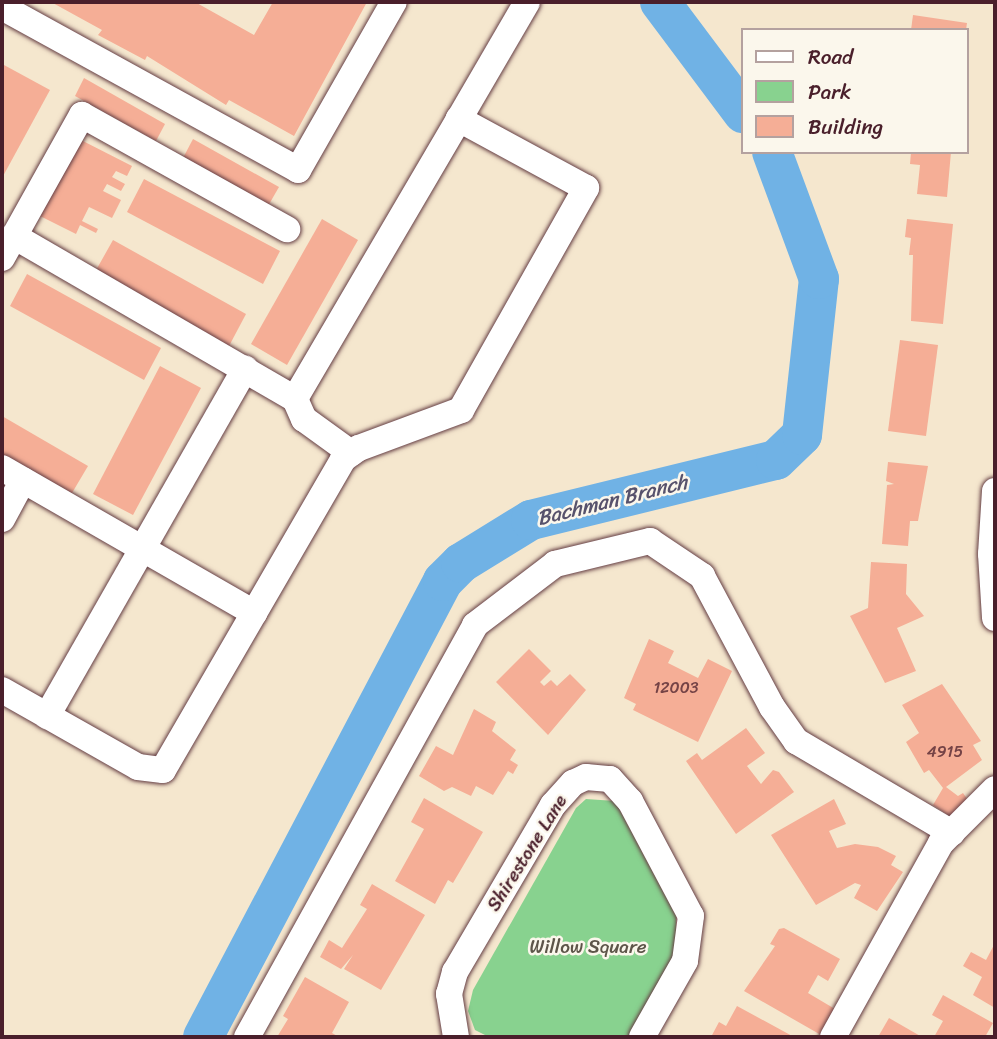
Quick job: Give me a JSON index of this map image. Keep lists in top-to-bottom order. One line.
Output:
{"streets":{"street":["Shirestone Lane"]},"water":["Bachman Branch"],"parks":["Willow Square"],"house_numbers":["12003","4915"],"legend":["Road","Park","Building"]}
